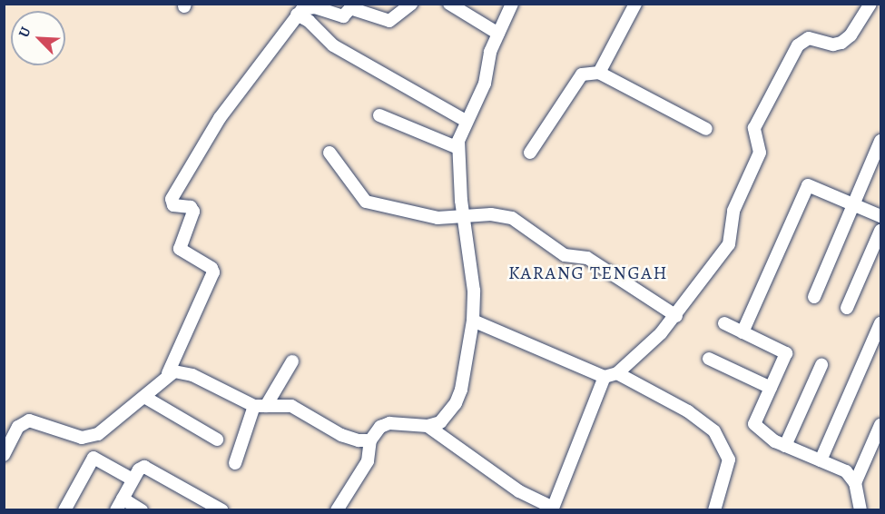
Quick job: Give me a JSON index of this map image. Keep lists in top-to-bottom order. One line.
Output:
{"districts":["KARANG TENGAH"],"north":"top left"}
